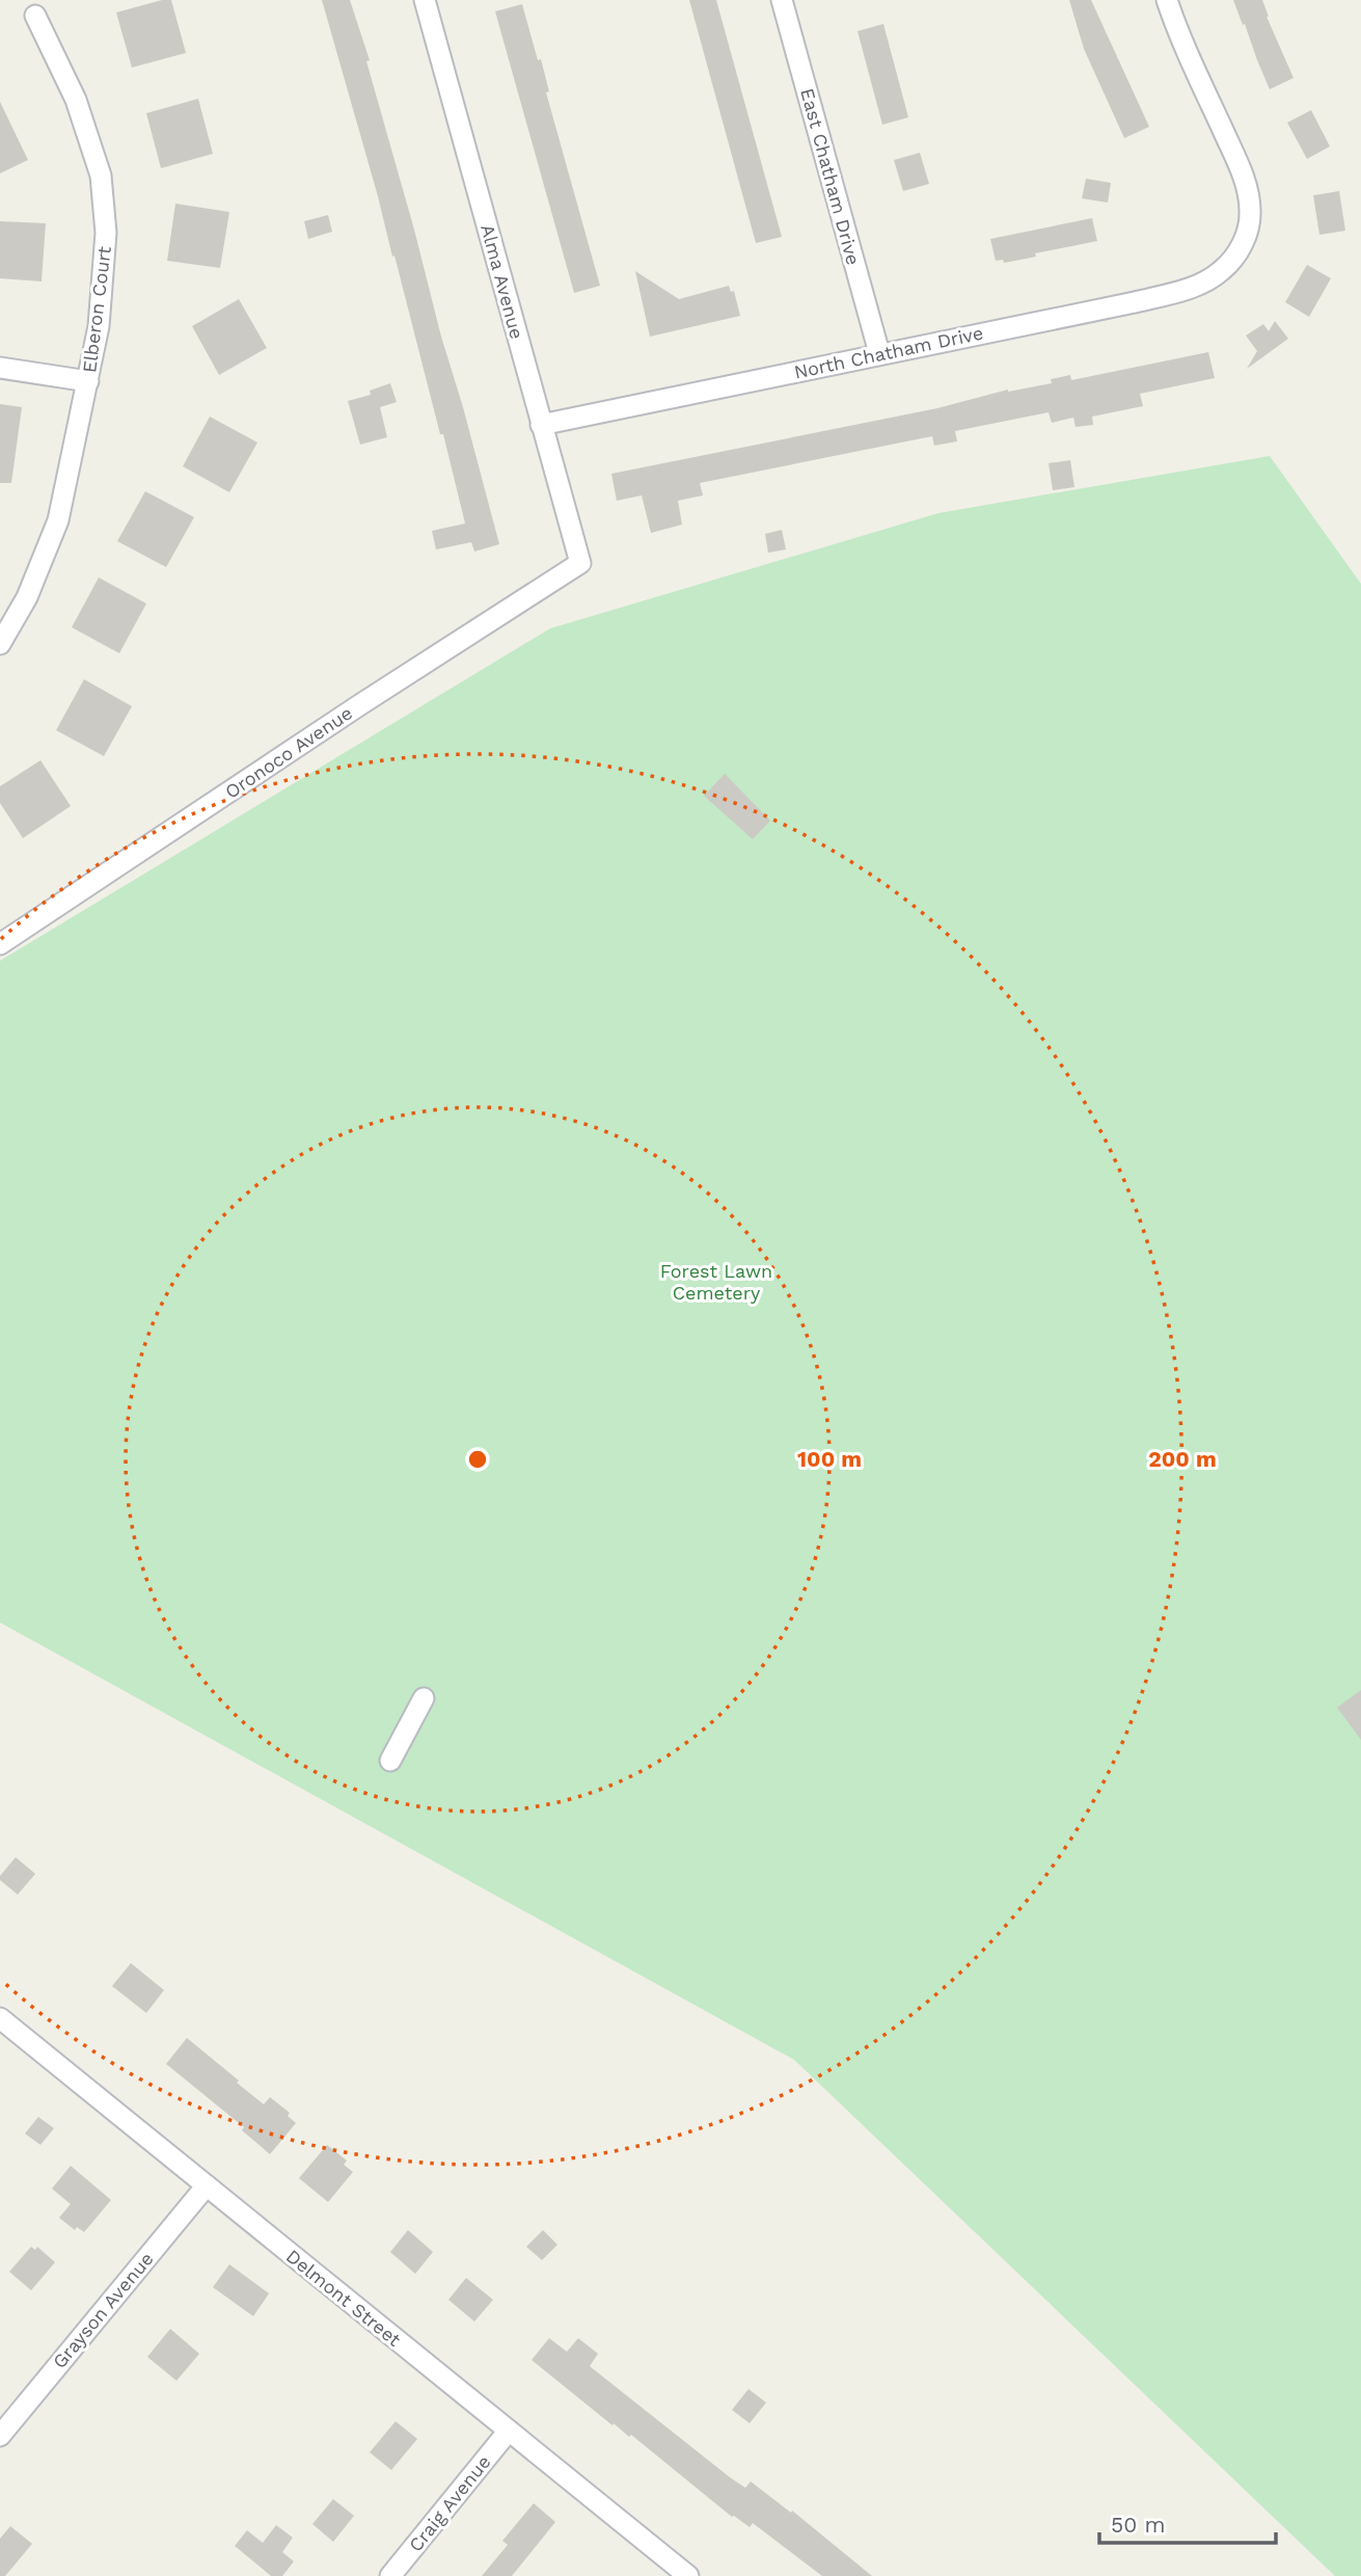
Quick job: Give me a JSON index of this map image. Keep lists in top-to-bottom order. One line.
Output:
{"streets":{"street":["East Chatham Drive","Alma Avenue","Elberon Court","North Chatham Drive","Oronoco Avenue","Delmont Street","Grayson Avenue","Craig Avenue"]},"crossings":[["East Chatham Drive","North Chatham Drive"],["Alma Avenue","North Chatham Drive"],["Alma Avenue","Oronoco Avenue"],["Delmont Street","Grayson Avenue"],["Delmont Street","Craig Avenue"]],"parks":["Forest Lawn Cemetery"],"scale_bar":"50 m","rings":["100 m","200 m"]}
